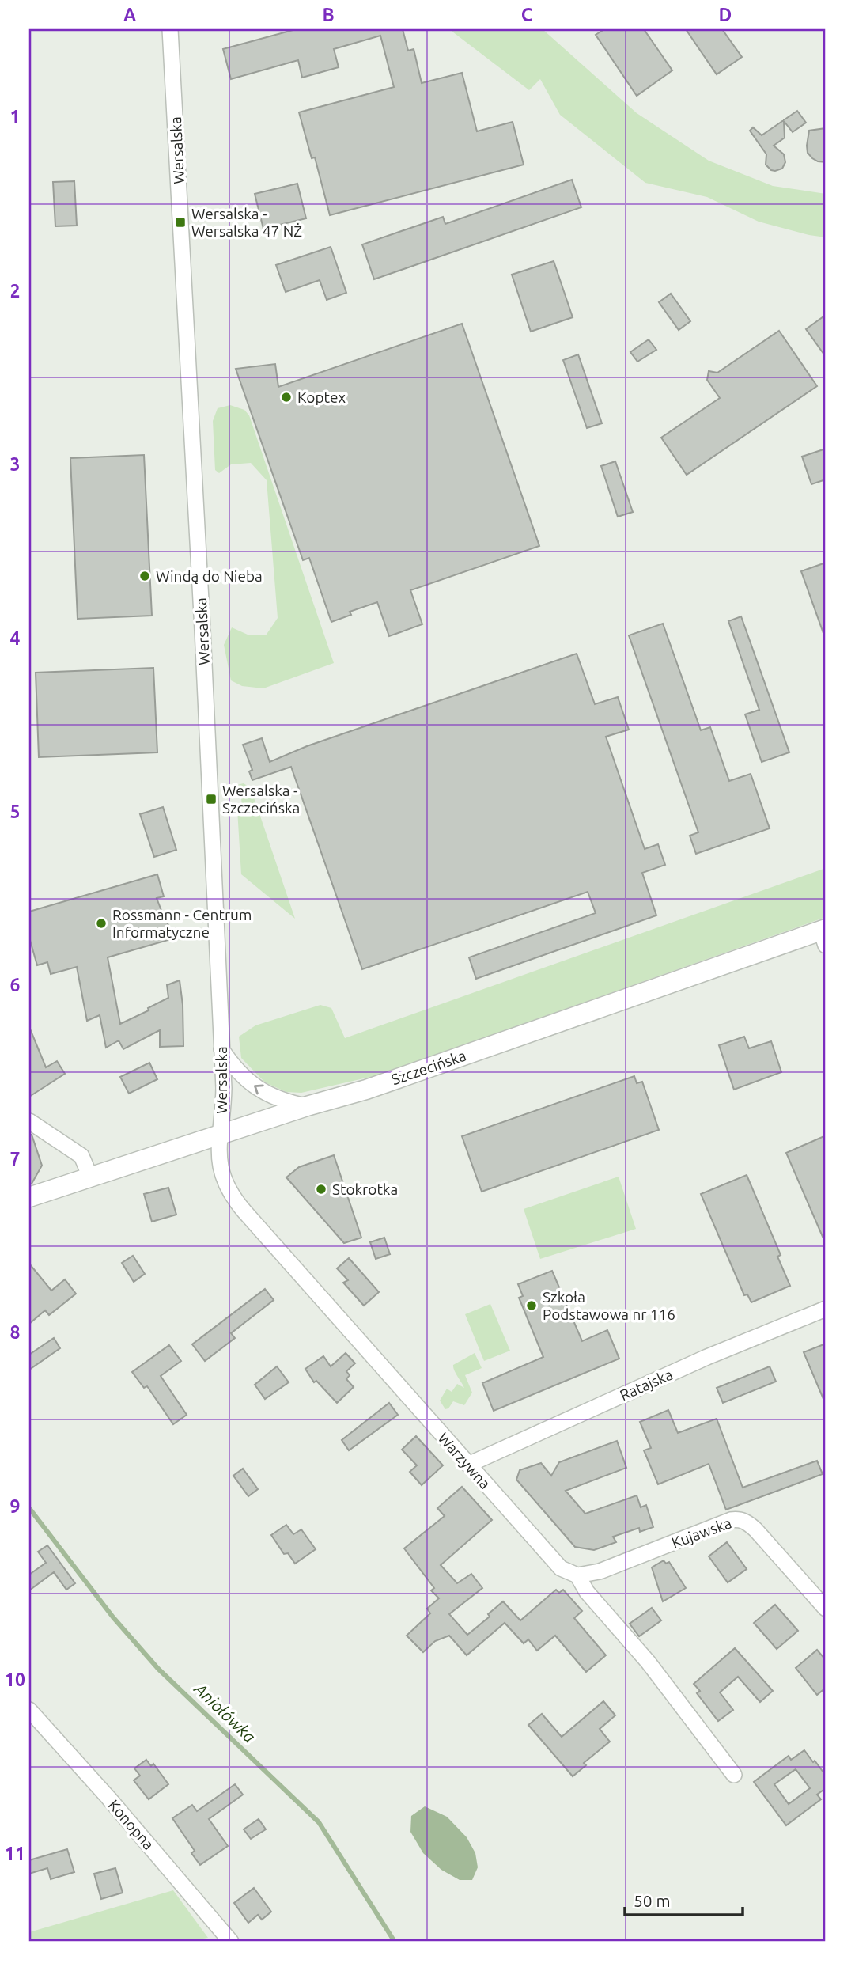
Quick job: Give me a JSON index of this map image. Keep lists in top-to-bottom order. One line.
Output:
{"streets":{"main road":["Szczecińska"],"street":["Wersalska","Ratajska","Warzywna","Kujawska","Konopna"]},"crossings":[["Wersalska","Szczecińska"],["Wersalska","Warzywna"],["Szczecińska","Warzywna"],["Ratajska","Warzywna"],["Warzywna","Kujawska"]],"water":["Aniołówka"],"places":{"transit":["Wersalska - Wersalska 47 NŻ","Wersalska - Szczecińska"],"other":["Koptex","Windą do Nieba","Rossmann - Centrum Informatyczne","Stokrotka","Szkoła Podstawowa nr 116"]},"scale_bar":"50 m","grid":{"columns":["A","B","C","D"],"rows":["1","2","3","4","5","6","7","8","9","10","11"]}}
